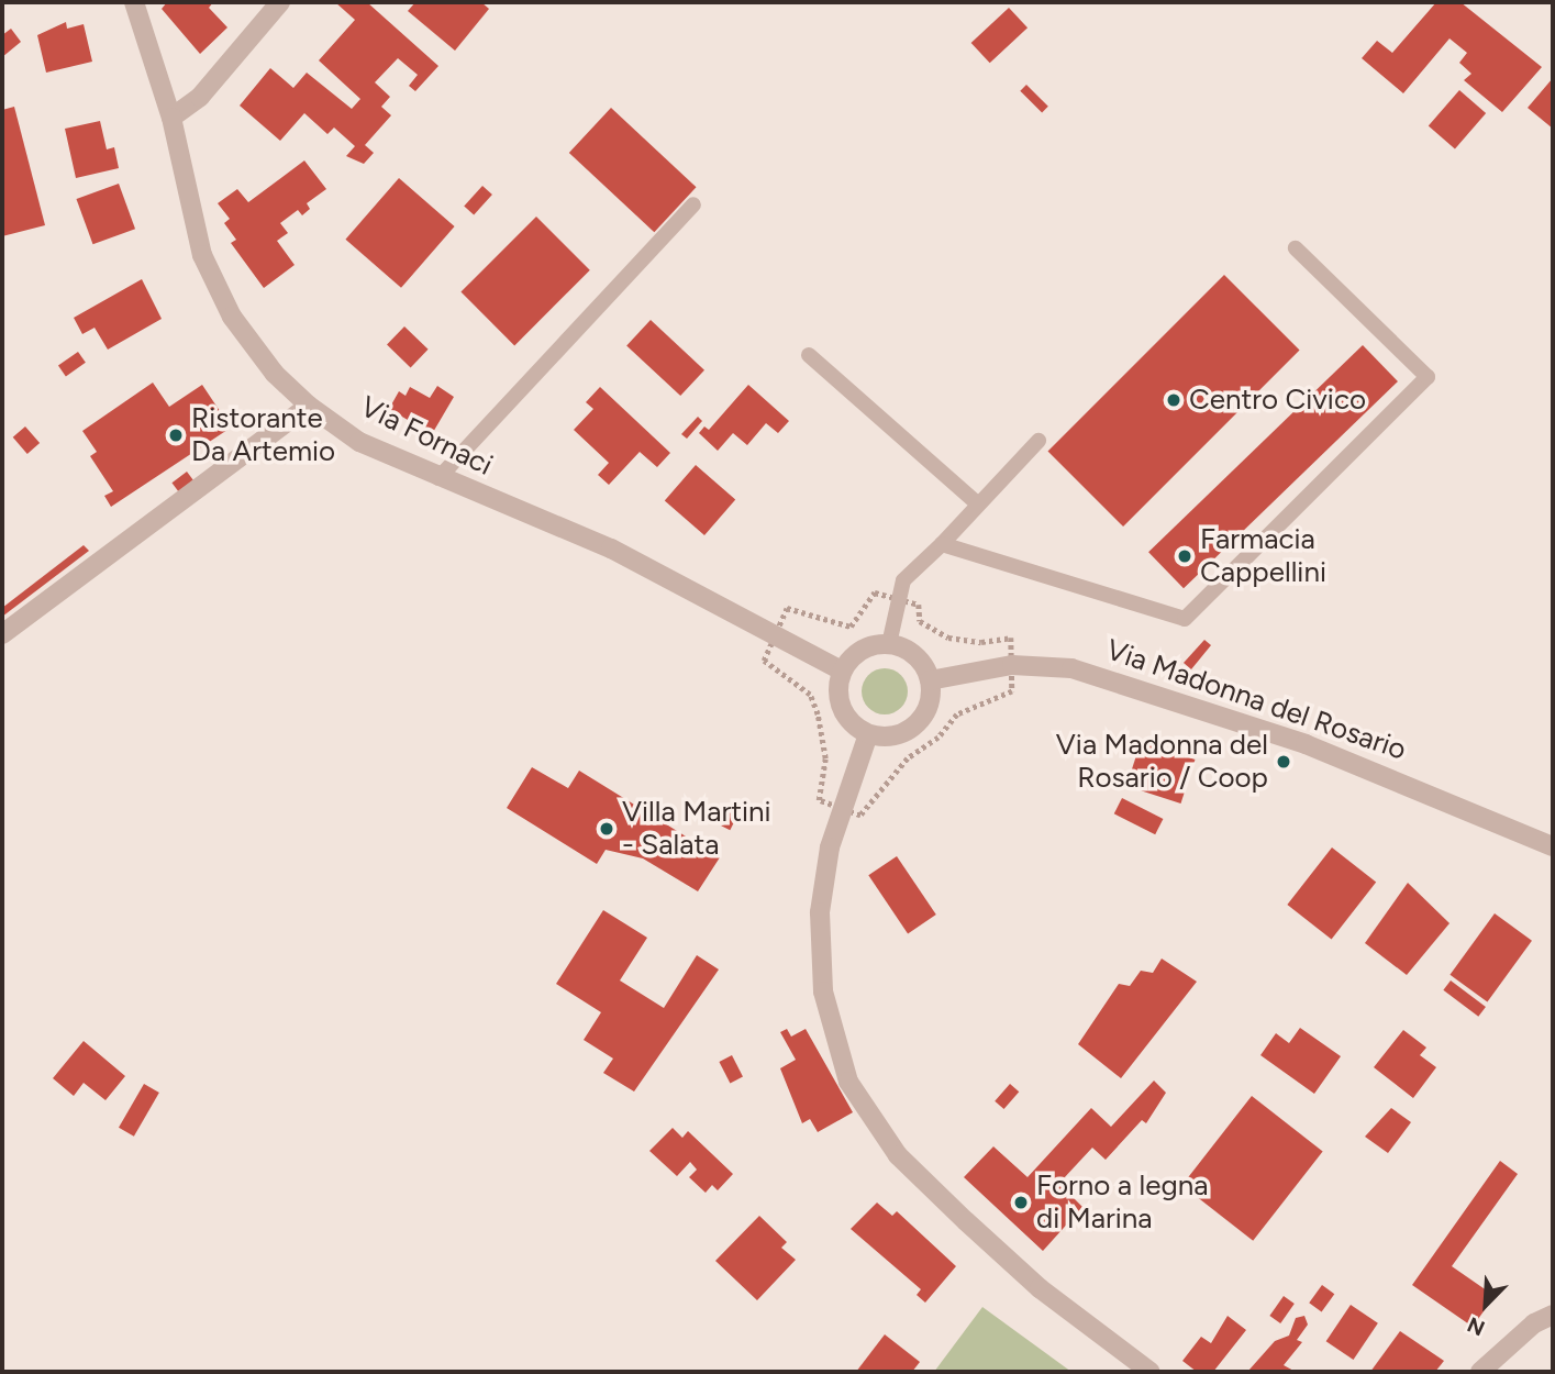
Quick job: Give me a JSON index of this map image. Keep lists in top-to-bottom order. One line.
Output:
{"streets":{"street":["Via Fornaci","Via Madonna del Rosario"]},"crossings":[["Via Fornaci","Via Madonna del Rosario"]],"places":["Centro Civico","Ristorante Da Artemio","Farmacia Cappellini","Via Madonna del Rosario / Coop","Villa Martini - Salata","Forno a legna di Marina"],"north":"bottom left"}
